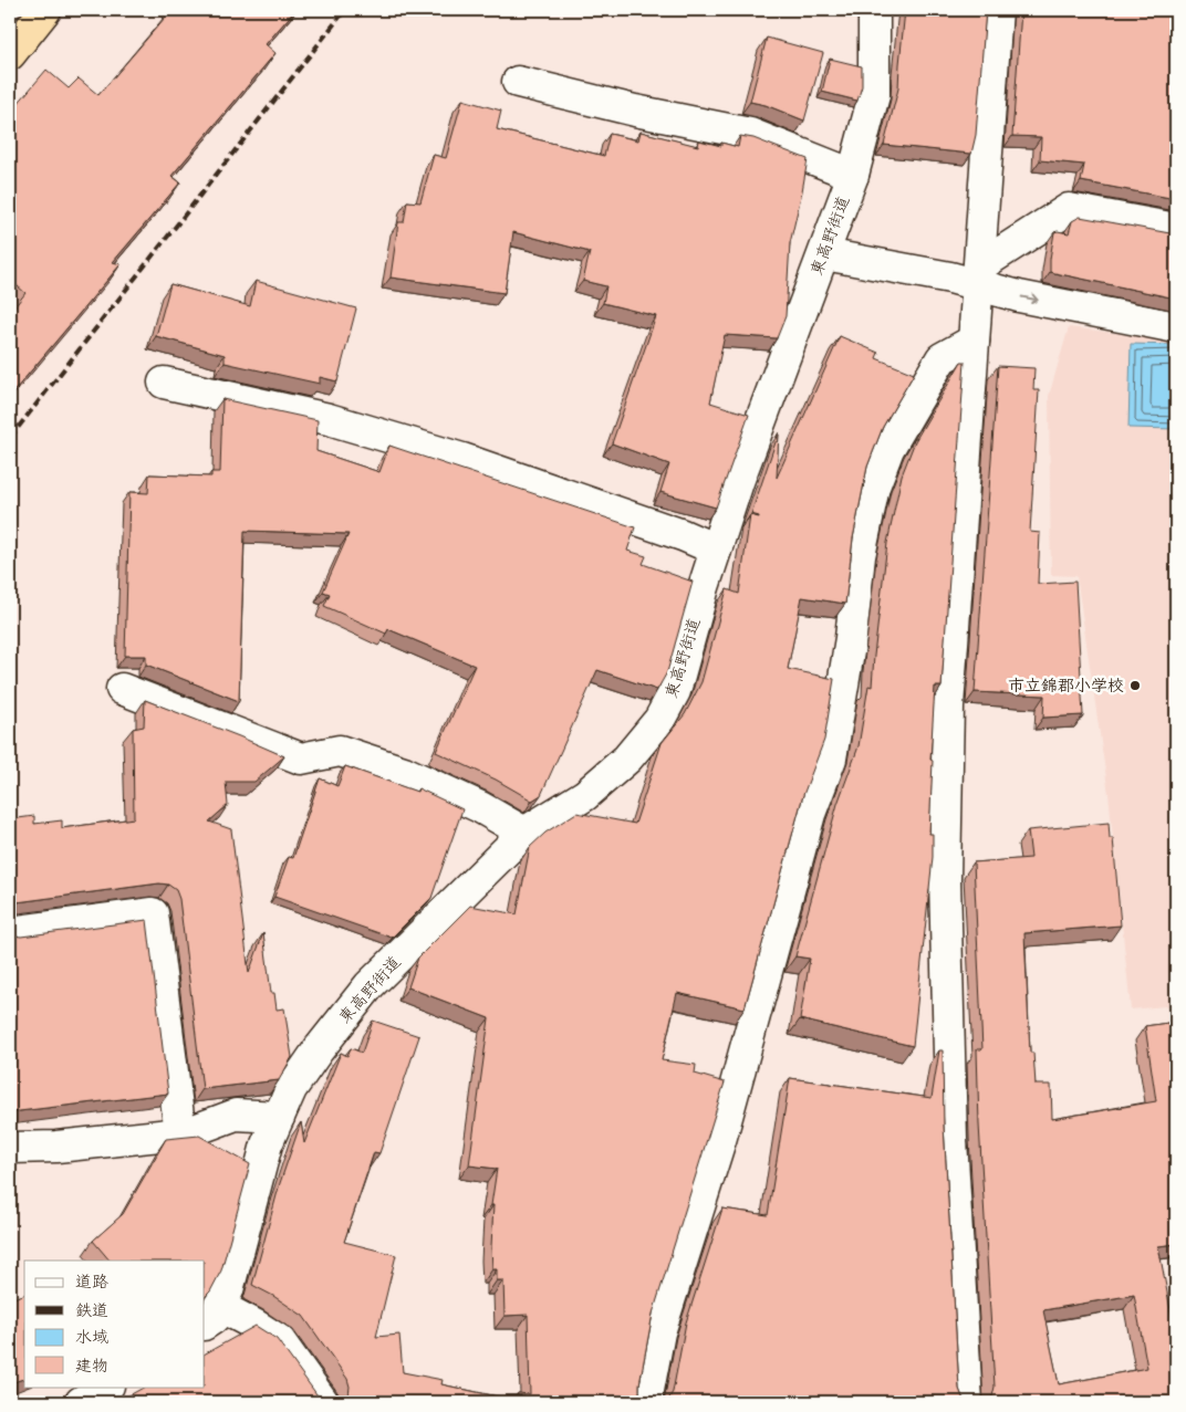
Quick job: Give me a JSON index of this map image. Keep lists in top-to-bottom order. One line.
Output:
{"streets":{"street":["東高野街道"]},"places":["市立錦郡小学校"],"legend":["道路","鉄道","水域","建物"]}
